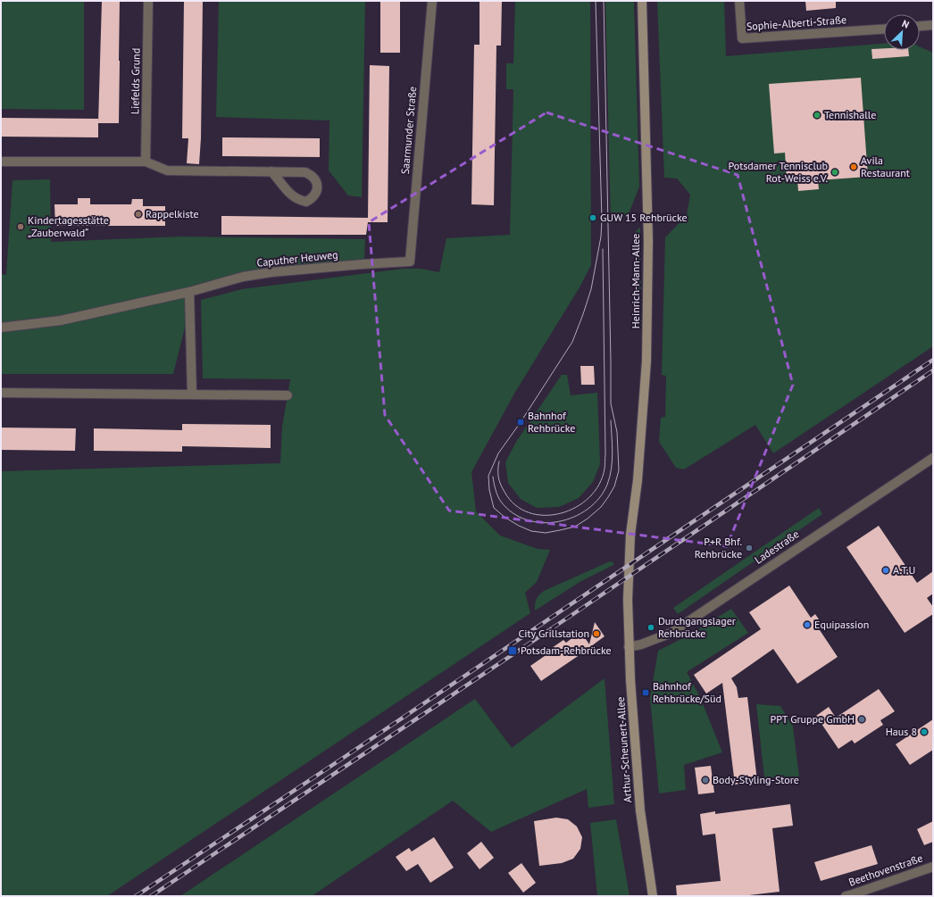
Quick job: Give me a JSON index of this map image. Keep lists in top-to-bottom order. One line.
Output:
{"streets":{"main road":["Heinrich-Mann-Allee","Arthur-Scheunert-Allee"],"street":["Sophie-Alberti-Straße","Liefelds Grund","Saarmunder Straße","Caputher Heuweg","Ladestraße","Beethovenstraße"]},"crossings":[["Saarmunder Straße","Caputher Heuweg"],["Heinrich-Mann-Allee","Arthur-Scheunert-Allee"],["Ladestraße","Arthur-Scheunert-Allee"]],"places":{"other":["Tennishalle","Avila Restaurant","Potsdamer Tennisclub Rot-Weiss e.V.","Rappelkiste","GUW 15 Rehbrücke","Kindertagesstätte „Zauberwald“","P+R Bhf. Rehbrücke","A.T.U","Equipassion","Durchgangslager Rehbrücke","City Grillstation","PPT Gruppe GmbH","Haus 8","Body-Styling-Store"],"transit":["Bahnhof Rehbrücke","Potsdam-Rehbrücke","Bahnhof Rehbrücke/Süd"]},"north":"top right"}
